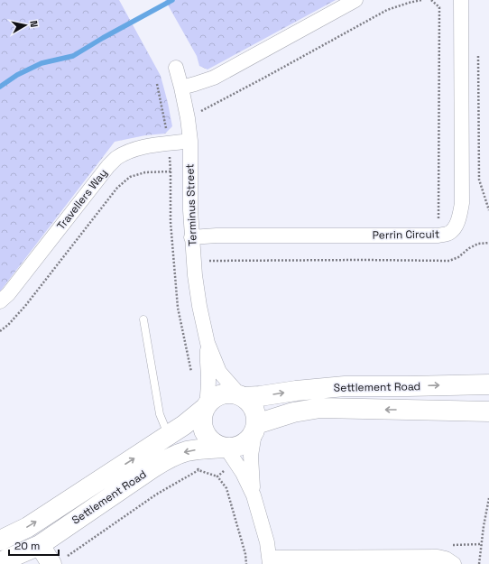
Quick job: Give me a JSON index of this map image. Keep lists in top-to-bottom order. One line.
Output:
{"streets":{"street":["Travellers Way","Terminus Street","Perrin Circuit","Settlement Road"]},"crossings":[["Travellers Way","Terminus Street"],["Terminus Street","Perrin Circuit"],["Terminus Street","Settlement Road"]],"scale_bar":"20 m","north":"right"}
